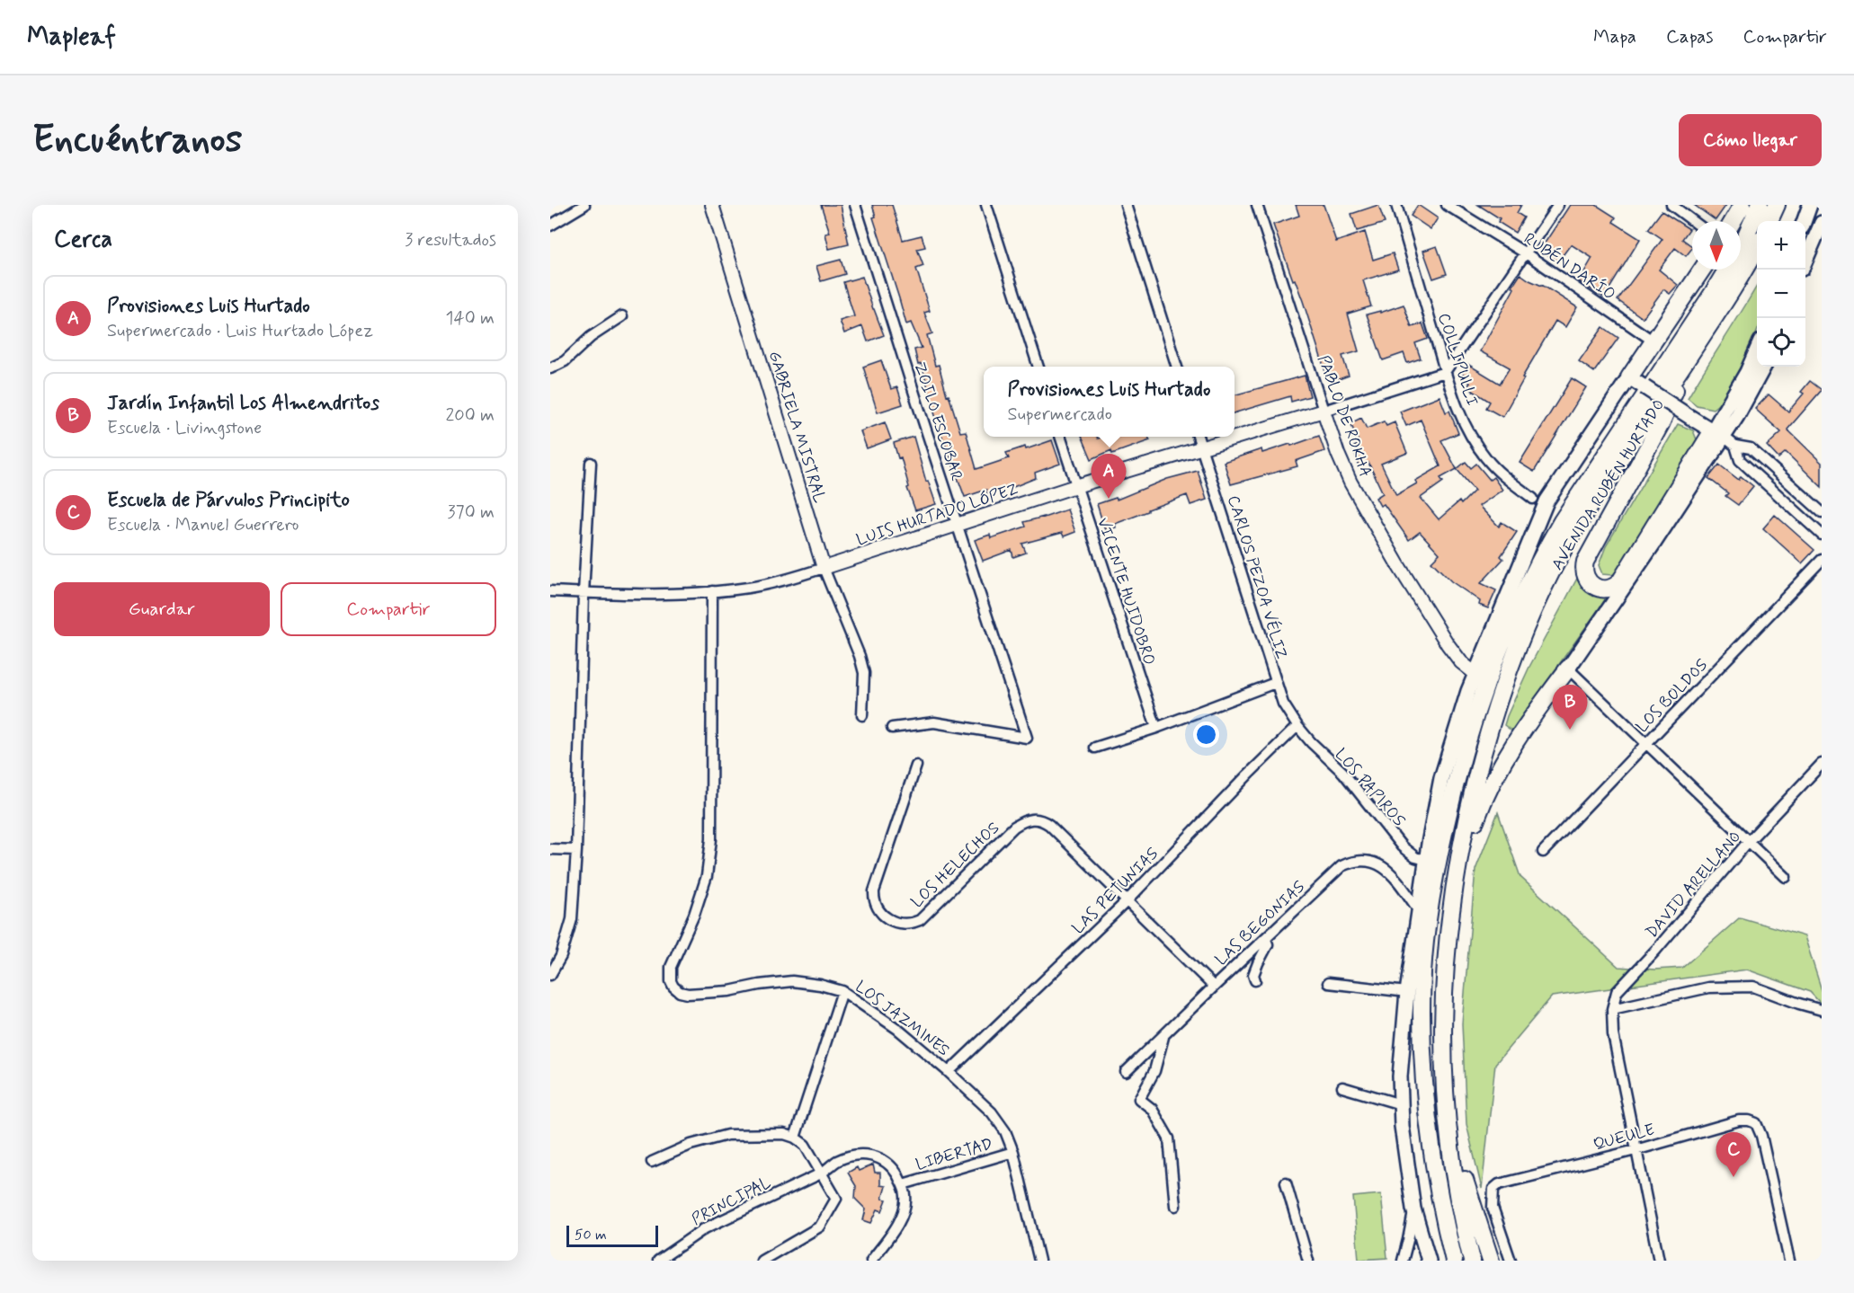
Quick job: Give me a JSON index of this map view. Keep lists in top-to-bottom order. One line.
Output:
{"streets":{"highway":["AVENIDA RUBÉN HURTADO"],"street":["RUBÉN DARÍO","COLLIPULLI","PABLO DE ROKHA","ZOILO ESCOBAR","GABRIELA MISTRAL","LUIS HURTADO LÓPEZ","CARLOS PEZOA VÉLIZ","VICENTE HUIDOBRO","LOS BOLDOS","LOS PAPIROS","LOS HELECHOS","DAVID ARELLANO","LAS PETUNIAS","LAS BEGONIAS","LOS JAZMINES","QUEULE","LIBERTAD","PRINCIPAL"]},"crossings":[["PABLO DE ROKHA","LUIS HURTADO LÓPEZ"],["ZOILO ESCOBAR","LUIS HURTADO LÓPEZ"],["GABRIELA MISTRAL","LUIS HURTADO LÓPEZ"],["LUIS HURTADO LÓPEZ","CARLOS PEZOA VÉLIZ"],["LUIS HURTADO LÓPEZ","VICENTE HUIDOBRO"],["LUIS HURTADO LÓPEZ","LOS JAZMINES"],["CARLOS PEZOA VÉLIZ","LOS PAPIROS"],["CARLOS PEZOA VÉLIZ","LAS PETUNIAS"],["LOS PAPIROS","LAS PETUNIAS"],["LOS HELECHOS","LAS PETUNIAS"],["DAVID ARELLANO","QUEULE"],["LAS PETUNIAS","LOS JAZMINES"],["LOS JAZMINES","LIBERTAD"],["LIBERTAD","PRINCIPAL"]],"scale_bar":"50 m","north":"bottom","page":{"header":"Mapleaf","nav":["Mapa","Capas","Compartir"],"buttons":["Cómo llegar",["Guardar","Compartir"]],"title":"Encuéntranos","heading":["Cerca","3 resultados"],"map_buttons":["+","−"],"list":[{"mark":"A","name":"Provisiones Luis Hurtado","note":"Supermercado · Luis Hurtado López","value":"140 m"},{"mark":"B","name":"Jardín Infantil Los Almendritos","note":"Escuela · Livingstone","value":"200 m"},{"mark":"C","name":"Escuela de Párvulos Principito","note":"Escuela · Manuel Guerrero","value":"370 m"}],"popup":["Provisiones Luis Hurtado","Supermercado"],"pins":["A","B","C"],"scale":"50 m"}}
